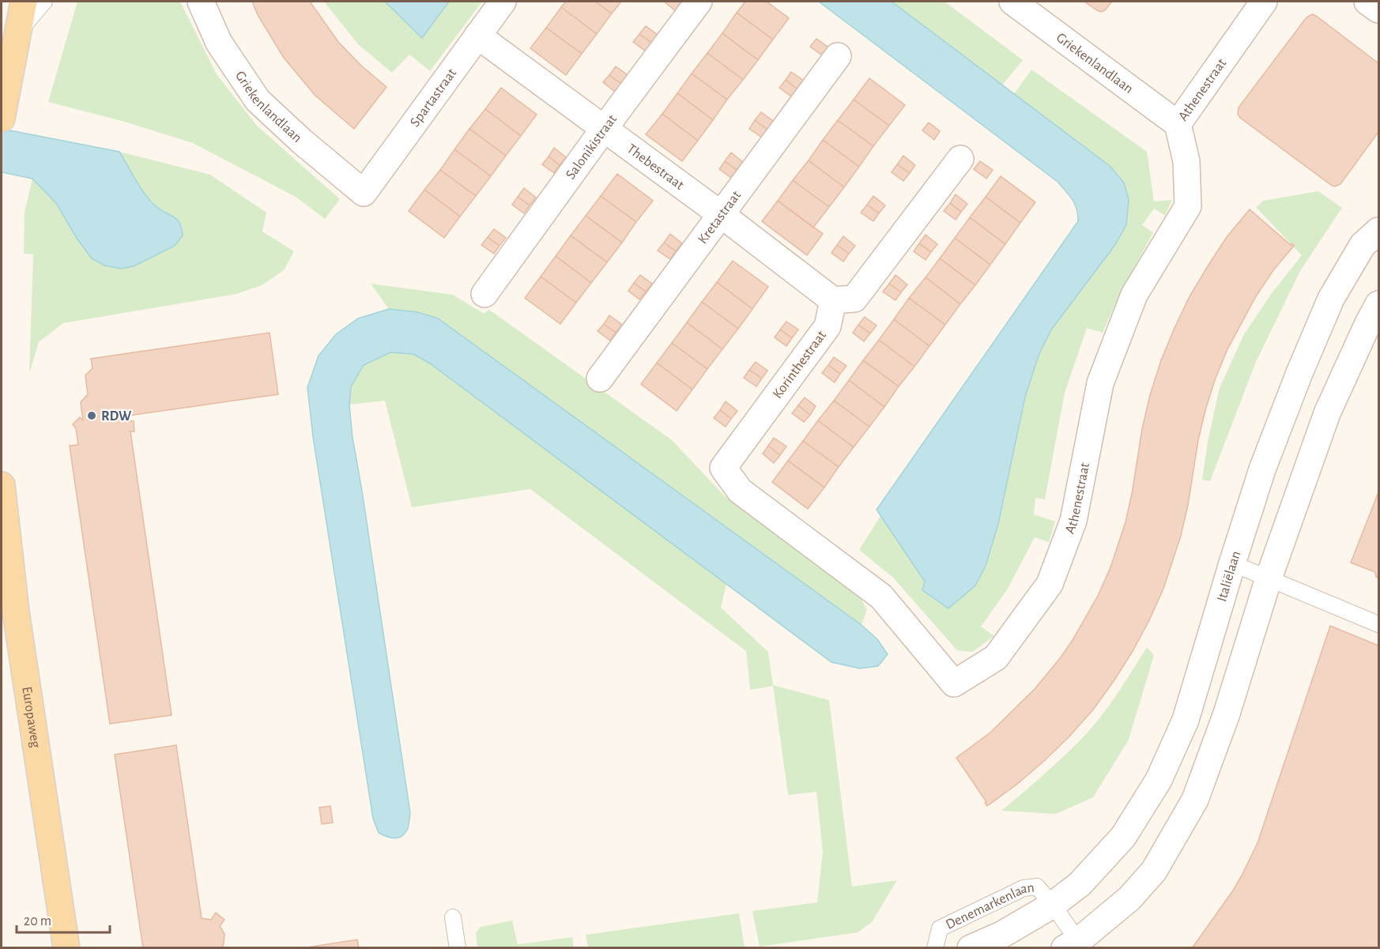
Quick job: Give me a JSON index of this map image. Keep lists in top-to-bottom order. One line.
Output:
{"streets":{"main road":["Europaweg"],"street":["Griekenlandlaan","Athenestraat","Spartastraat","Salonikistraat","Thebestraat","Kretastraat","Korinthestraat","Italiëlaan","Denemarkenlaan"]},"crossings":[["Griekenlandlaan","Athenestraat"],["Griekenlandlaan","Spartastraat"],["Athenestraat","Korinthestraat"],["Spartastraat","Thebestraat"],["Salonikistraat","Thebestraat"],["Thebestraat","Kretastraat"],["Thebestraat","Korinthestraat"],["Italiëlaan","Denemarkenlaan"]],"places":["RDW"],"scale_bar":"20 m"}
